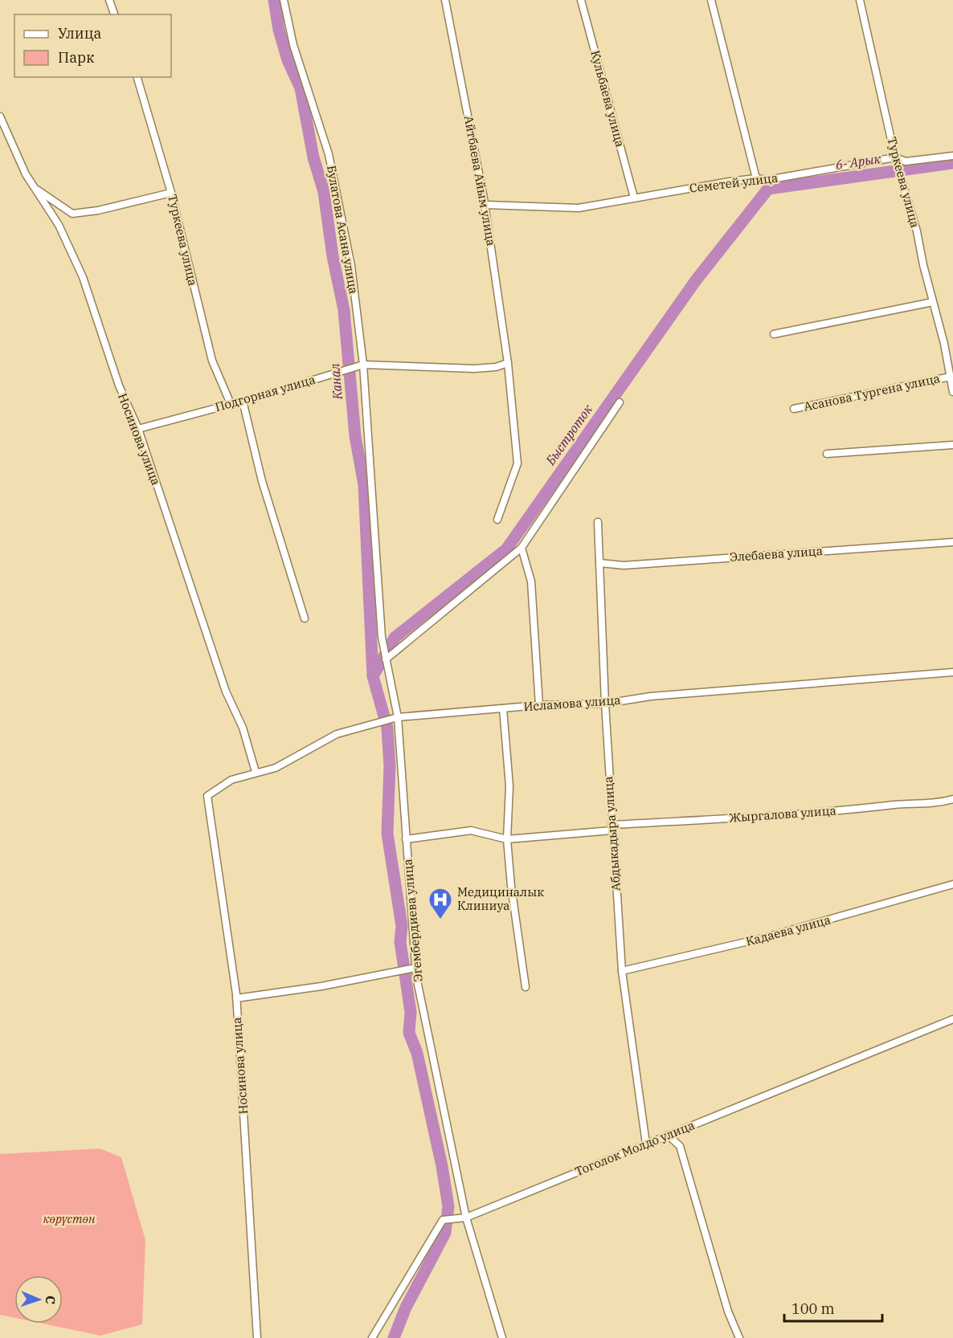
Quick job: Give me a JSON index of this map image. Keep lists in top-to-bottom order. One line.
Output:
{"streets":{"street":["Кульбаева улица","Айтбаева Айым улица","Туркеева улица","Семетей улица","Булатова Асана улица","Асанова Тургена улица","Подгорная улица","Носинова улица","Элебаева улица","Исламова улица","Жыргалова улица","Абдыкадыра улица","Эгембердиева улица","Кадаева улица","Тоголок Молдо улица"]},"crossings":[["Кульбаева улица","Семетей улица"],["Айтбаева Айым улица","Семетей улица"],["Айтбаева Айым улица","Подгорная улица"],["Туркеева улица","Семетей улица"],["Туркеева улица","Асанова Тургена улица"],["Туркеева улица","Подгорная улица"],["Булатова Асана улица","Подгорная улица"],["Булатова Асана улица","Эгембердиева улица"],["Подгорная улица","Носинова улица"],["Носинова улица","Исламова улица"],["Элебаева улица","Абдыкадыра улица"],["Исламова улица","Абдыкадыра улица"],["Исламова улица","Эгембердиева улица"],["Жыргалова улица","Абдыкадыра улица"],["Жыргалова улица","Эгембердиева улица"],["Абдыкадыра улица","Кадаева улица"],["Абдыкадыра улица","Тоголок Молдо улица"],["Эгембердиева улица","Тоголок Молдо улица"]],"water":["6- Арык","Канал","Быстроток"],"parks":["көрүстөн"],"places":{"hospital":["Медициналык Клиниуа"]},"legend":["Улица","Парк"],"scale_bar":"100 m","north":"right"}
